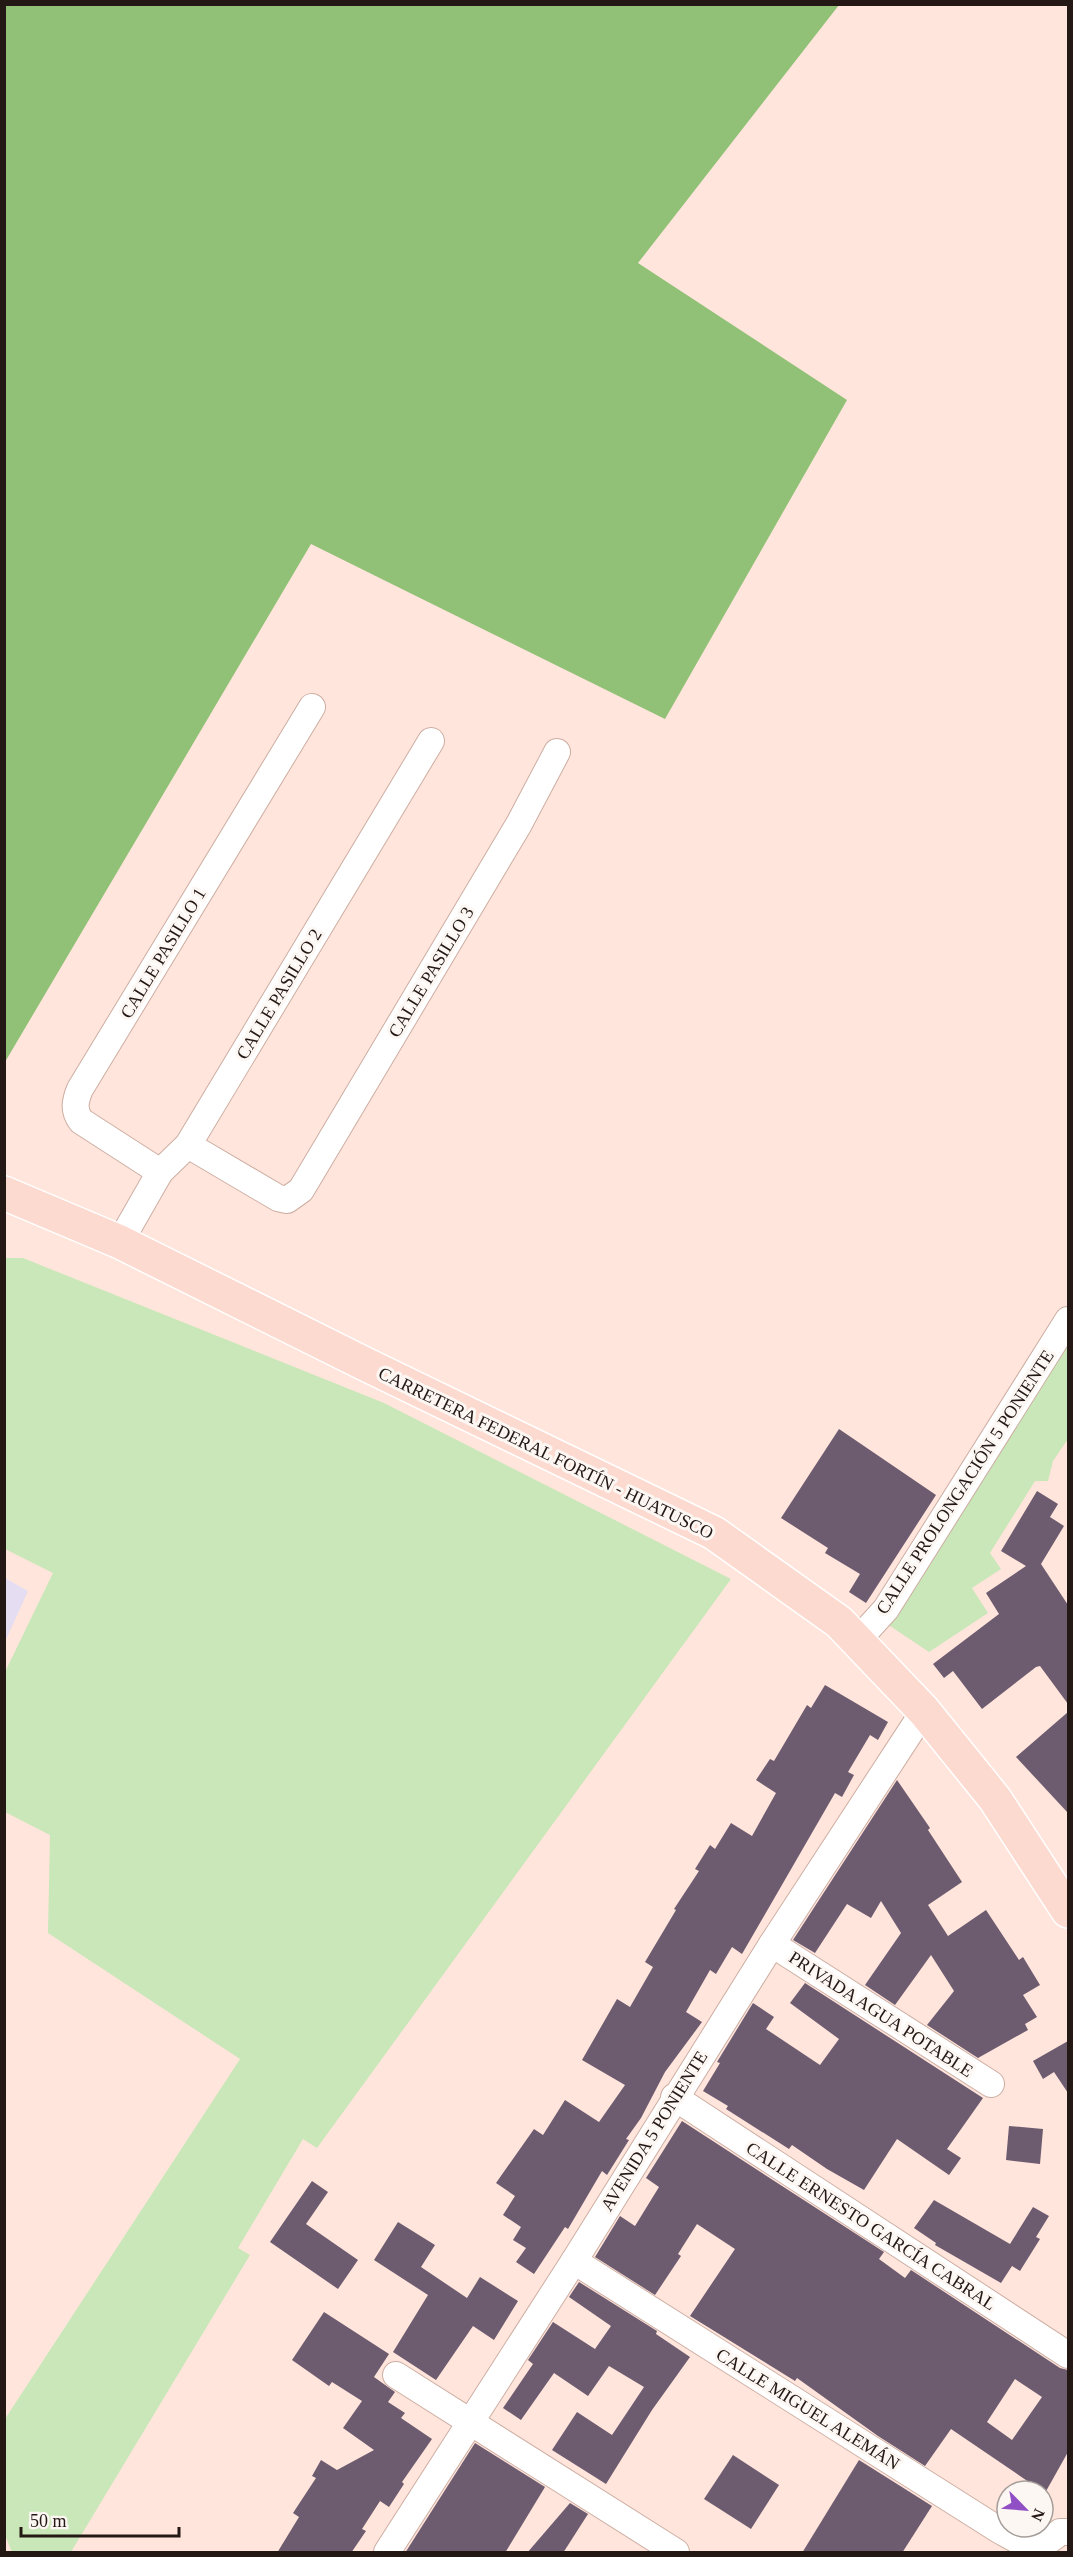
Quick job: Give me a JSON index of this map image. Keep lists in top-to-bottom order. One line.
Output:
{"streets":{"main road":["CARRETERA FEDERAL FORTÍN - HUATUSCO"],"street":["CALLE PASILLO 1","CALLE PASILLO 3","CALLE PASILLO 2","CALLE PROLONGACIÓN 5 PONIENTE","PRIVADA AGUA POTABLE","AVENIDA 5 PONIENTE","CALLE ERNESTO GARCÍA CABRAL","CALLE MIGUEL ALEMÁN"]},"crossings":[["CALLE PASILLO 1","CALLE PASILLO 2"],["CALLE PASILLO 3","CALLE PASILLO 2"],["CALLE PASILLO 2","CARRETERA FEDERAL FORTÍN - HUATUSCO"],["CARRETERA FEDERAL FORTÍN - HUATUSCO","CALLE PROLONGACIÓN 5 PONIENTE"],["CARRETERA FEDERAL FORTÍN - HUATUSCO","AVENIDA 5 PONIENTE"],["PRIVADA AGUA POTABLE","AVENIDA 5 PONIENTE"],["AVENIDA 5 PONIENTE","CALLE ERNESTO GARCÍA CABRAL"],["AVENIDA 5 PONIENTE","CALLE MIGUEL ALEMÁN"]],"scale_bar":"50 m","north":"bottom right"}
